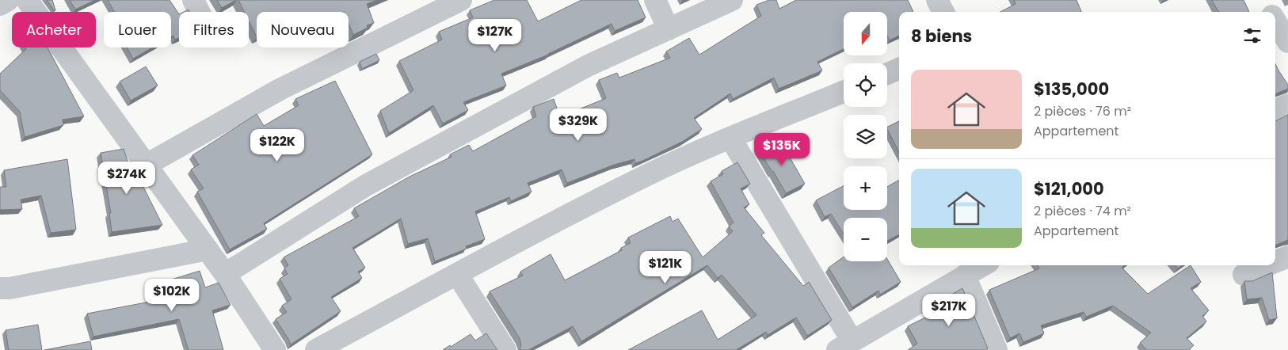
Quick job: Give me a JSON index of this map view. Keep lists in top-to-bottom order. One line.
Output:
{"north":"bottom","page":{"map_buttons":["+","−"],"chip":["Acheter","Louer","Filtres","Nouveau"],"heading":"8 biens","price":["$127K","$329K","$122K","$135K","$274K","$121K","$102K","$217K"],"list":[{"name":"$135,000","note":"2 pièces · 76 m² · Appartement"},{"name":"$121,000","note":"2 pièces · 74 m² · Appartement"}]}}
